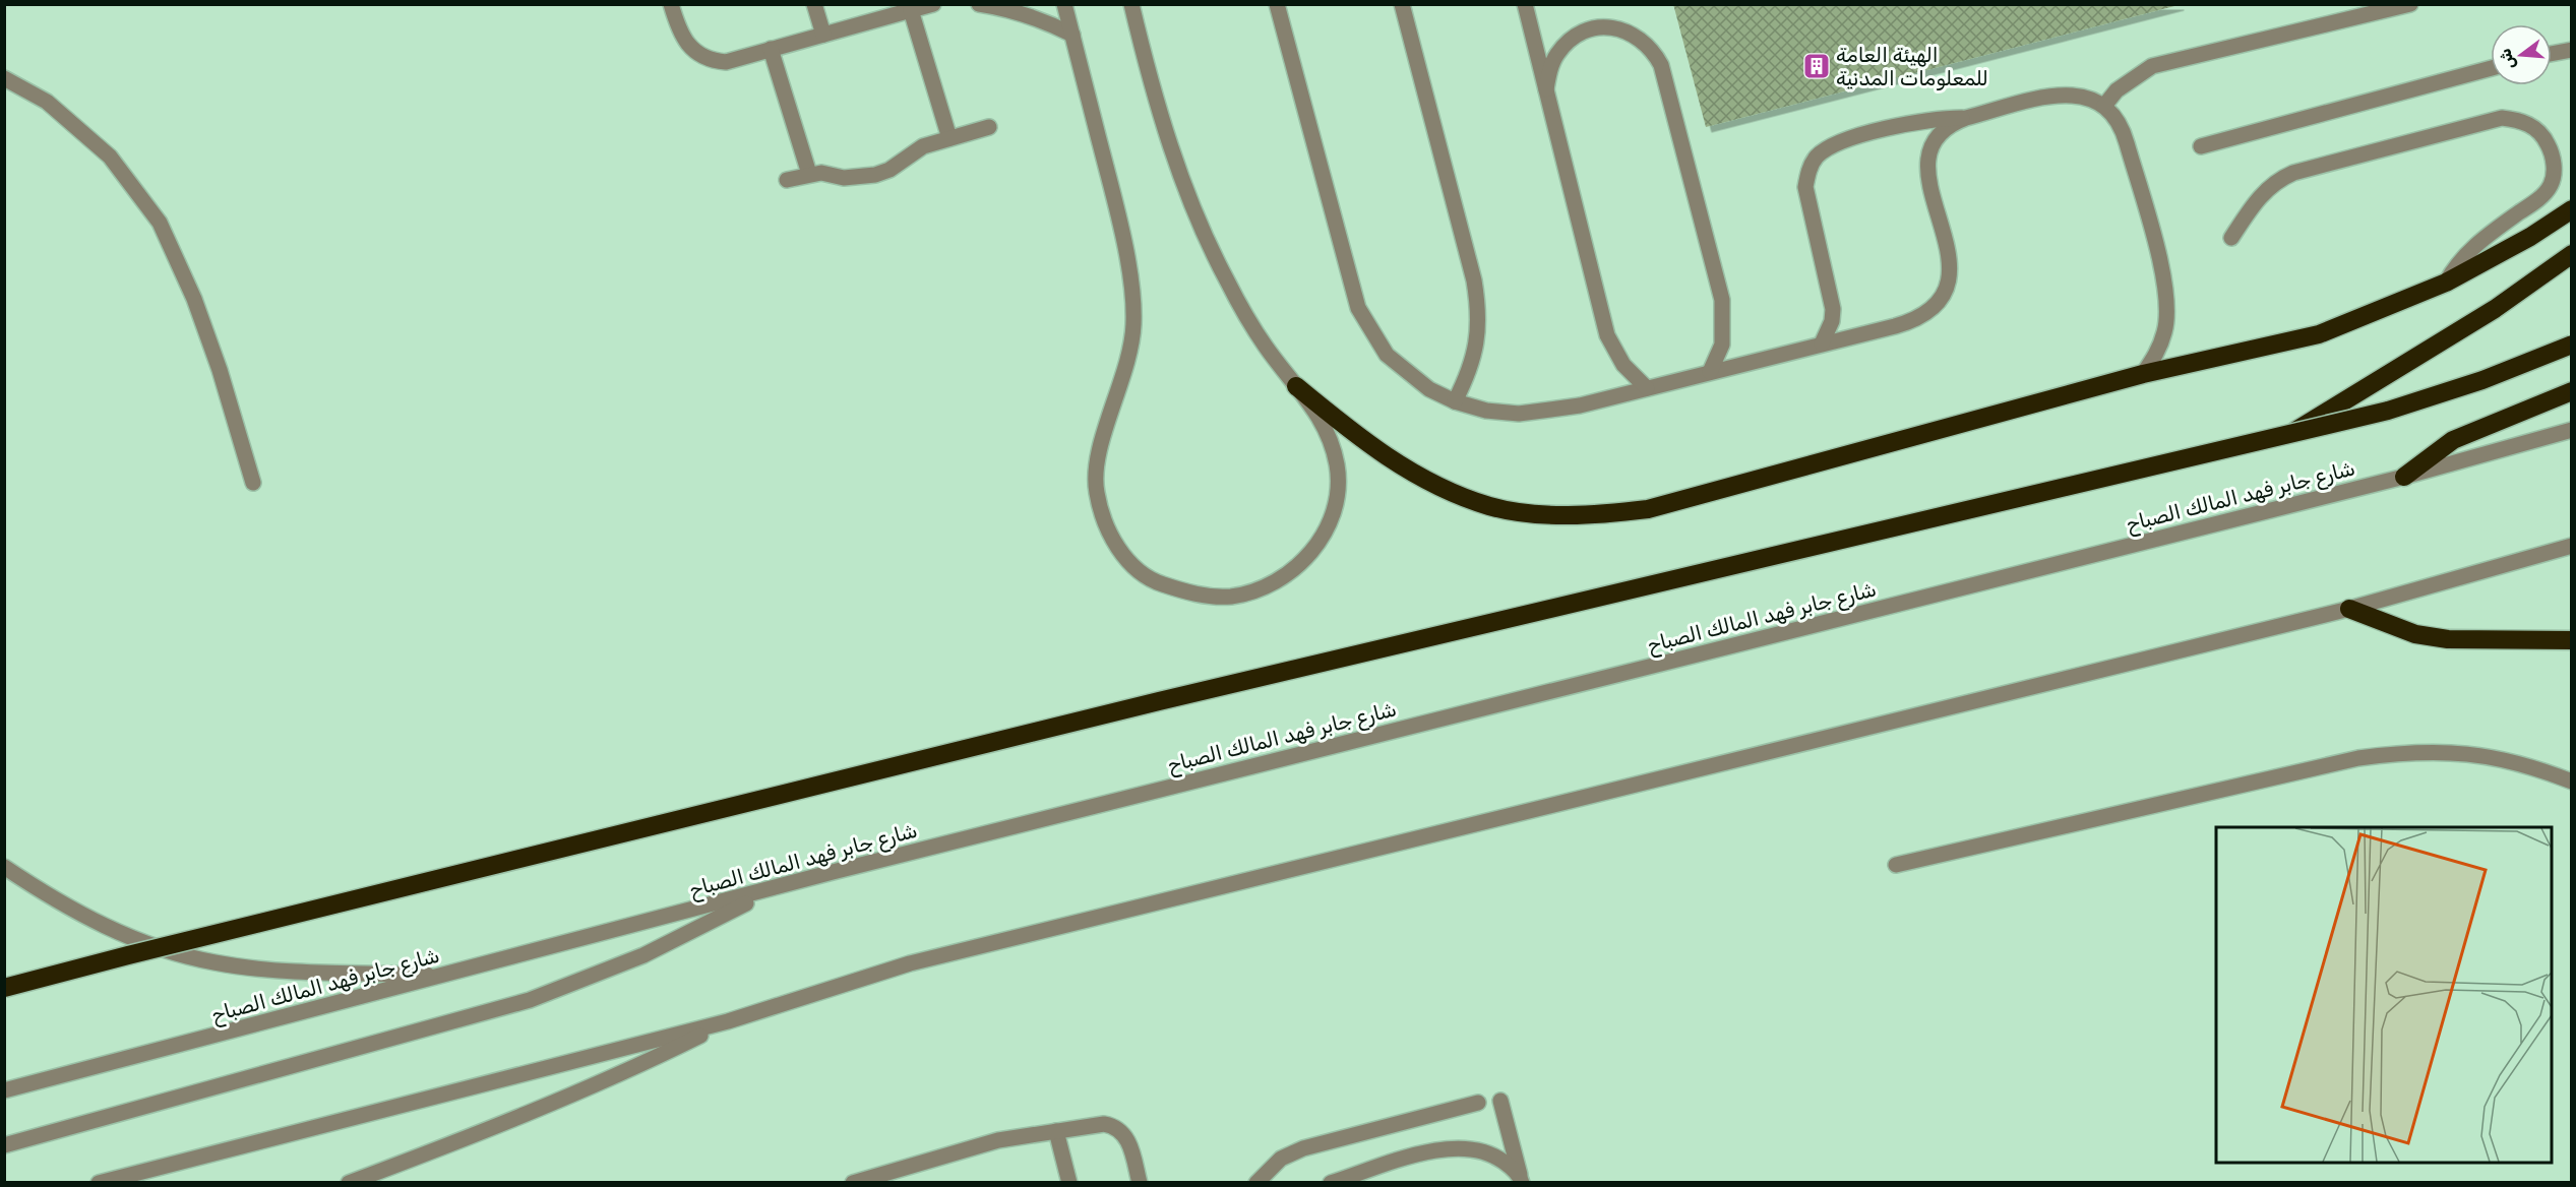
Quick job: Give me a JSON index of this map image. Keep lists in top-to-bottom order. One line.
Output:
{"streets":{"street":["شارع جابر فهد المالك الصباح"]},"places":{"building":["الهيئة العامة للمعلومات المدنية"]},"north":"left"}
